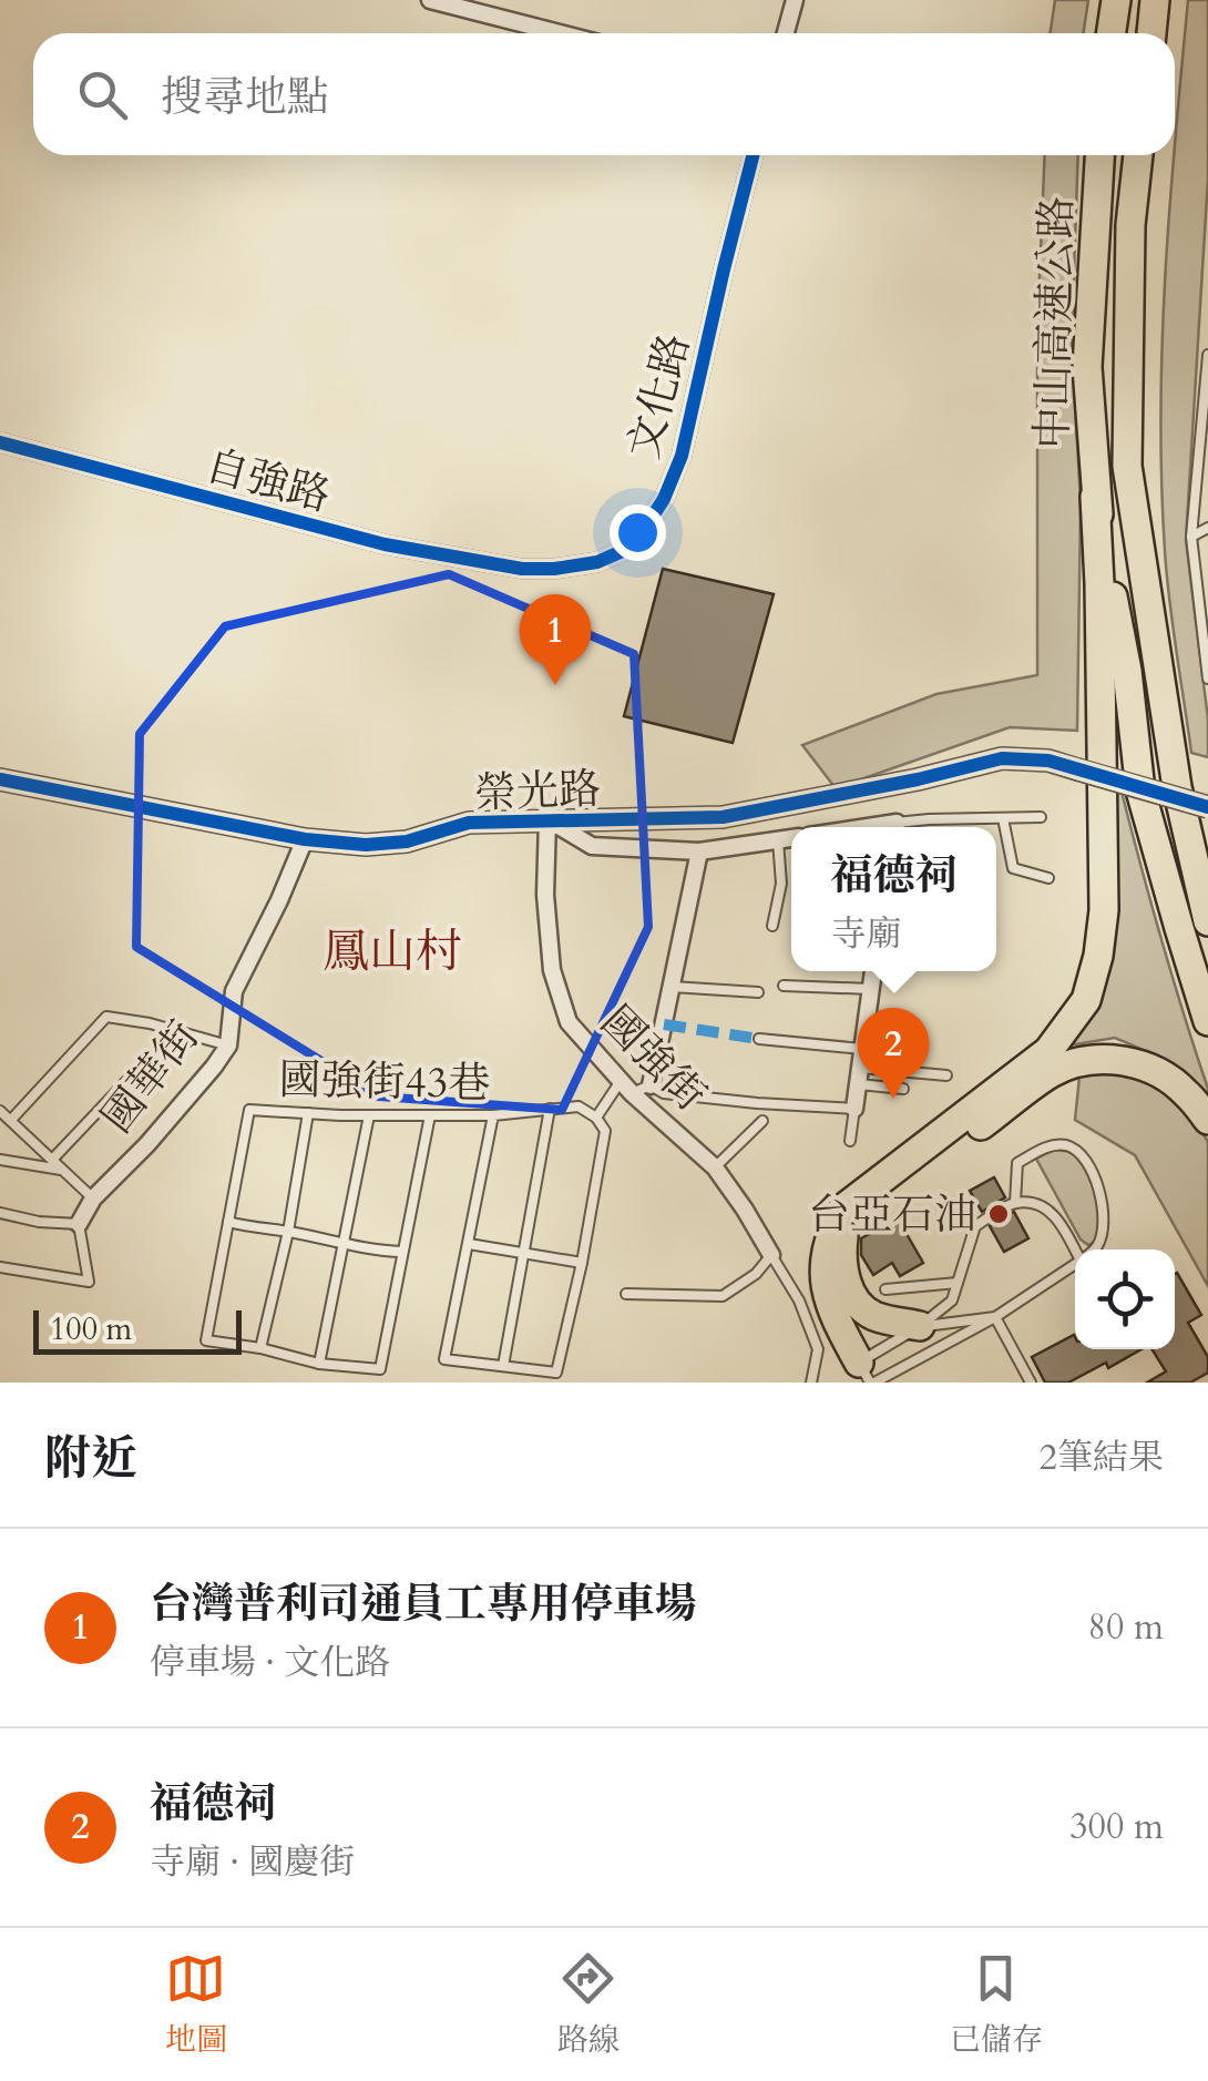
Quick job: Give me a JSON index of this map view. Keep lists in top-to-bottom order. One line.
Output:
{"streets":{"highway":["中山高速公路"],"street":["文化路","自強路","榮光路","國強街","國華街"],"lane":["國強街43巷"]},"crossings":[["文化路","自強路"],["榮光路","國強街"],["榮光路","國華街"]],"districts":["鳳山村"],"places":["台亞石油"],"scale_bar":"100 m","page":{"search":"搜尋地點","pins":["1","2"],"popup":["福德祠","寺廟"],"scale":"100 m","heading":["附近","2筆結果"],"list":[{"mark":"1","name":"台灣普利司通員工專用停車場","note":"停車場 · 文化路","value":"80 m"},{"mark":"2","name":"福德祠","note":"寺廟 · 國慶街","value":"300 m"}],"nav":["地圖","路線","已儲存"]}}
